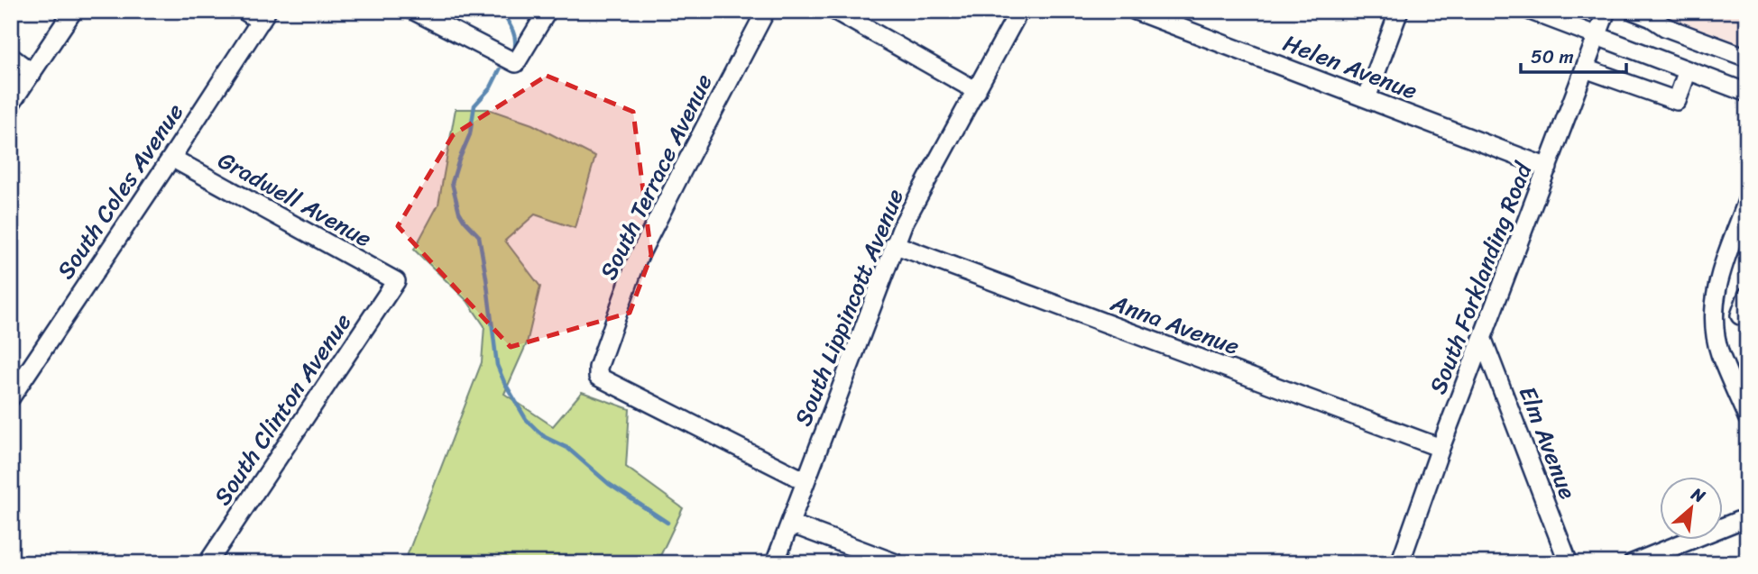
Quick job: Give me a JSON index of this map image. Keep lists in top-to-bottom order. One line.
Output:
{"streets":{"street":["Helen Avenue","South Terrace Avenue","South Coles Avenue","Gradwell Avenue","South Forklanding Road","South Lippincott Avenue","Anna Avenue","South Clinton Avenue","Elm Avenue"]},"crossings":[["Helen Avenue","South Forklanding Road"],["South Terrace Avenue","South Lippincott Avenue"],["South Coles Avenue","Gradwell Avenue"],["Gradwell Avenue","South Clinton Avenue"],["South Forklanding Road","Anna Avenue"],["South Forklanding Road","Elm Avenue"],["South Lippincott Avenue","Anna Avenue"]],"scale_bar":"50 m","north":"top right"}
